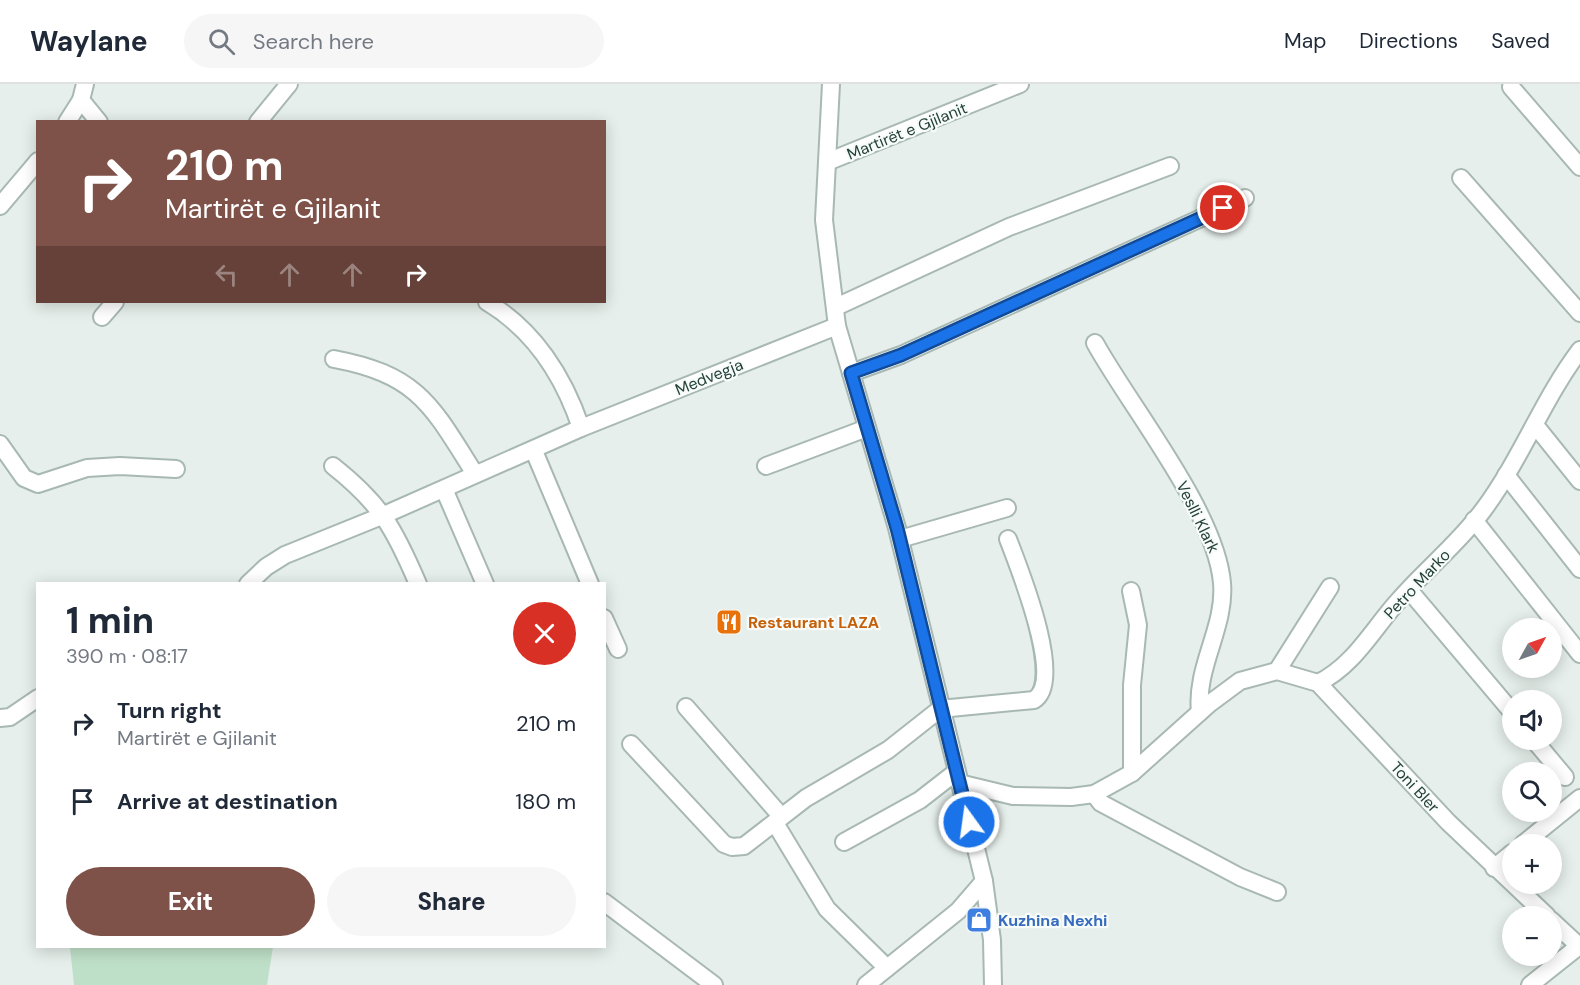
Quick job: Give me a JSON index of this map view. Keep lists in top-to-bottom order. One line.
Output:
{"streets":{"street":["Martirët e Gjilanit","Medvegja","Veslli Klark","Petro Marko","Toni Bler"]},"crossings":[["Martirët e Gjilanit","Medvegja"],["Petro Marko","Toni Bler"]],"places":{"restaurant":["Restaurant LAZA"],"shop":["Kuzhina Nexhi"]},"north":"top right","page":{"header":"Waylane","search":"Search here","nav":["Map","Directions","Saved"],"turn":["210 m","Martirët e Gjilanit"],"heading":["1 min","390 m · 08:17"],"map_buttons":["+","−"],"list":[{"name":"Turn right","note":"Martirët e Gjilanit","value":"210 m"},{"name":"Arrive at destination","value":"180 m"}],"buttons":["Exit","Share"]}}
